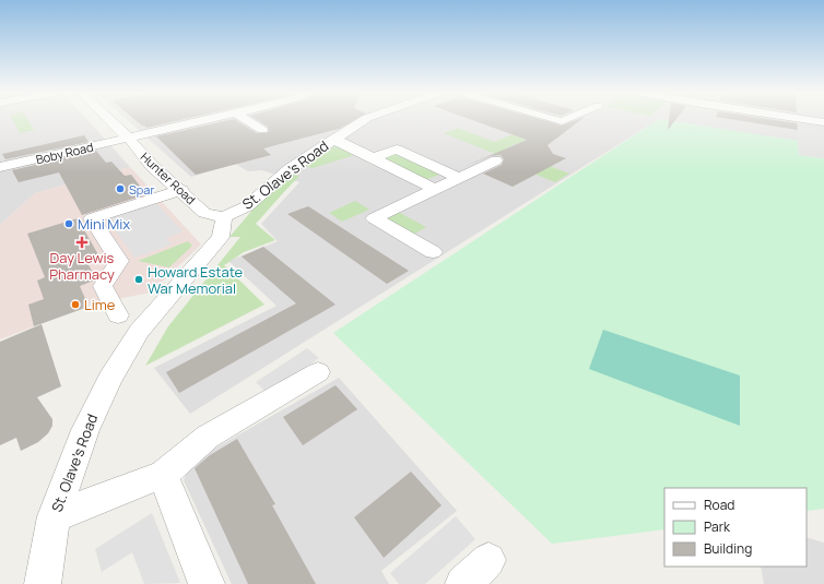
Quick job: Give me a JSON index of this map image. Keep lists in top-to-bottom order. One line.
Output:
{"streets":{"street":["Boby Road","St. Olave's Road","Hunter Road"]},"crossings":[["Boby Road","Hunter Road"],["St. Olave's Road","Hunter Road"]],"places":{"other":["Spar","Mini Mix","Howard Estate War Memorial","Lime"],"health":["Day Lewis Pharmacy"]},"legend":["Road","Park","Building"]}
